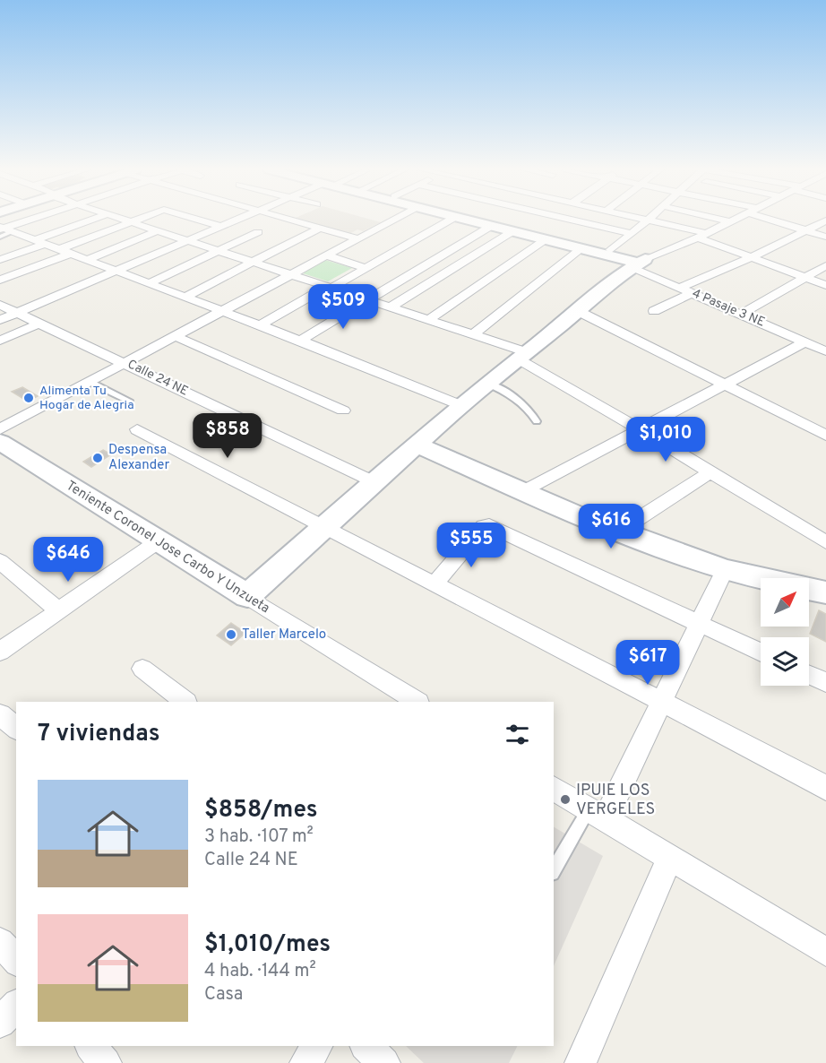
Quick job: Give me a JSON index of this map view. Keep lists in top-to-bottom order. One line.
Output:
{"streets":{"street":["4 Pasaje 3 NE","Calle 24 NE","Teniente Coronel Jose Carbo Y Unzueta"]},"places":["Alimenta Tu Hogar de Alegria","Despensa Alexander","Taller Marcelo","IPUIE LOS VERGELES"],"north":"top right","page":{"price":["$509","$858","$1,010","$616","$555","$646","$617"],"heading":"7 viviendas","list":[{"name":"$858/mes","note":"3 hab. · 107 m² · Calle 24 NE"},{"name":"$1,010/mes","note":"4 hab. · 144 m² · Casa"}]}}
